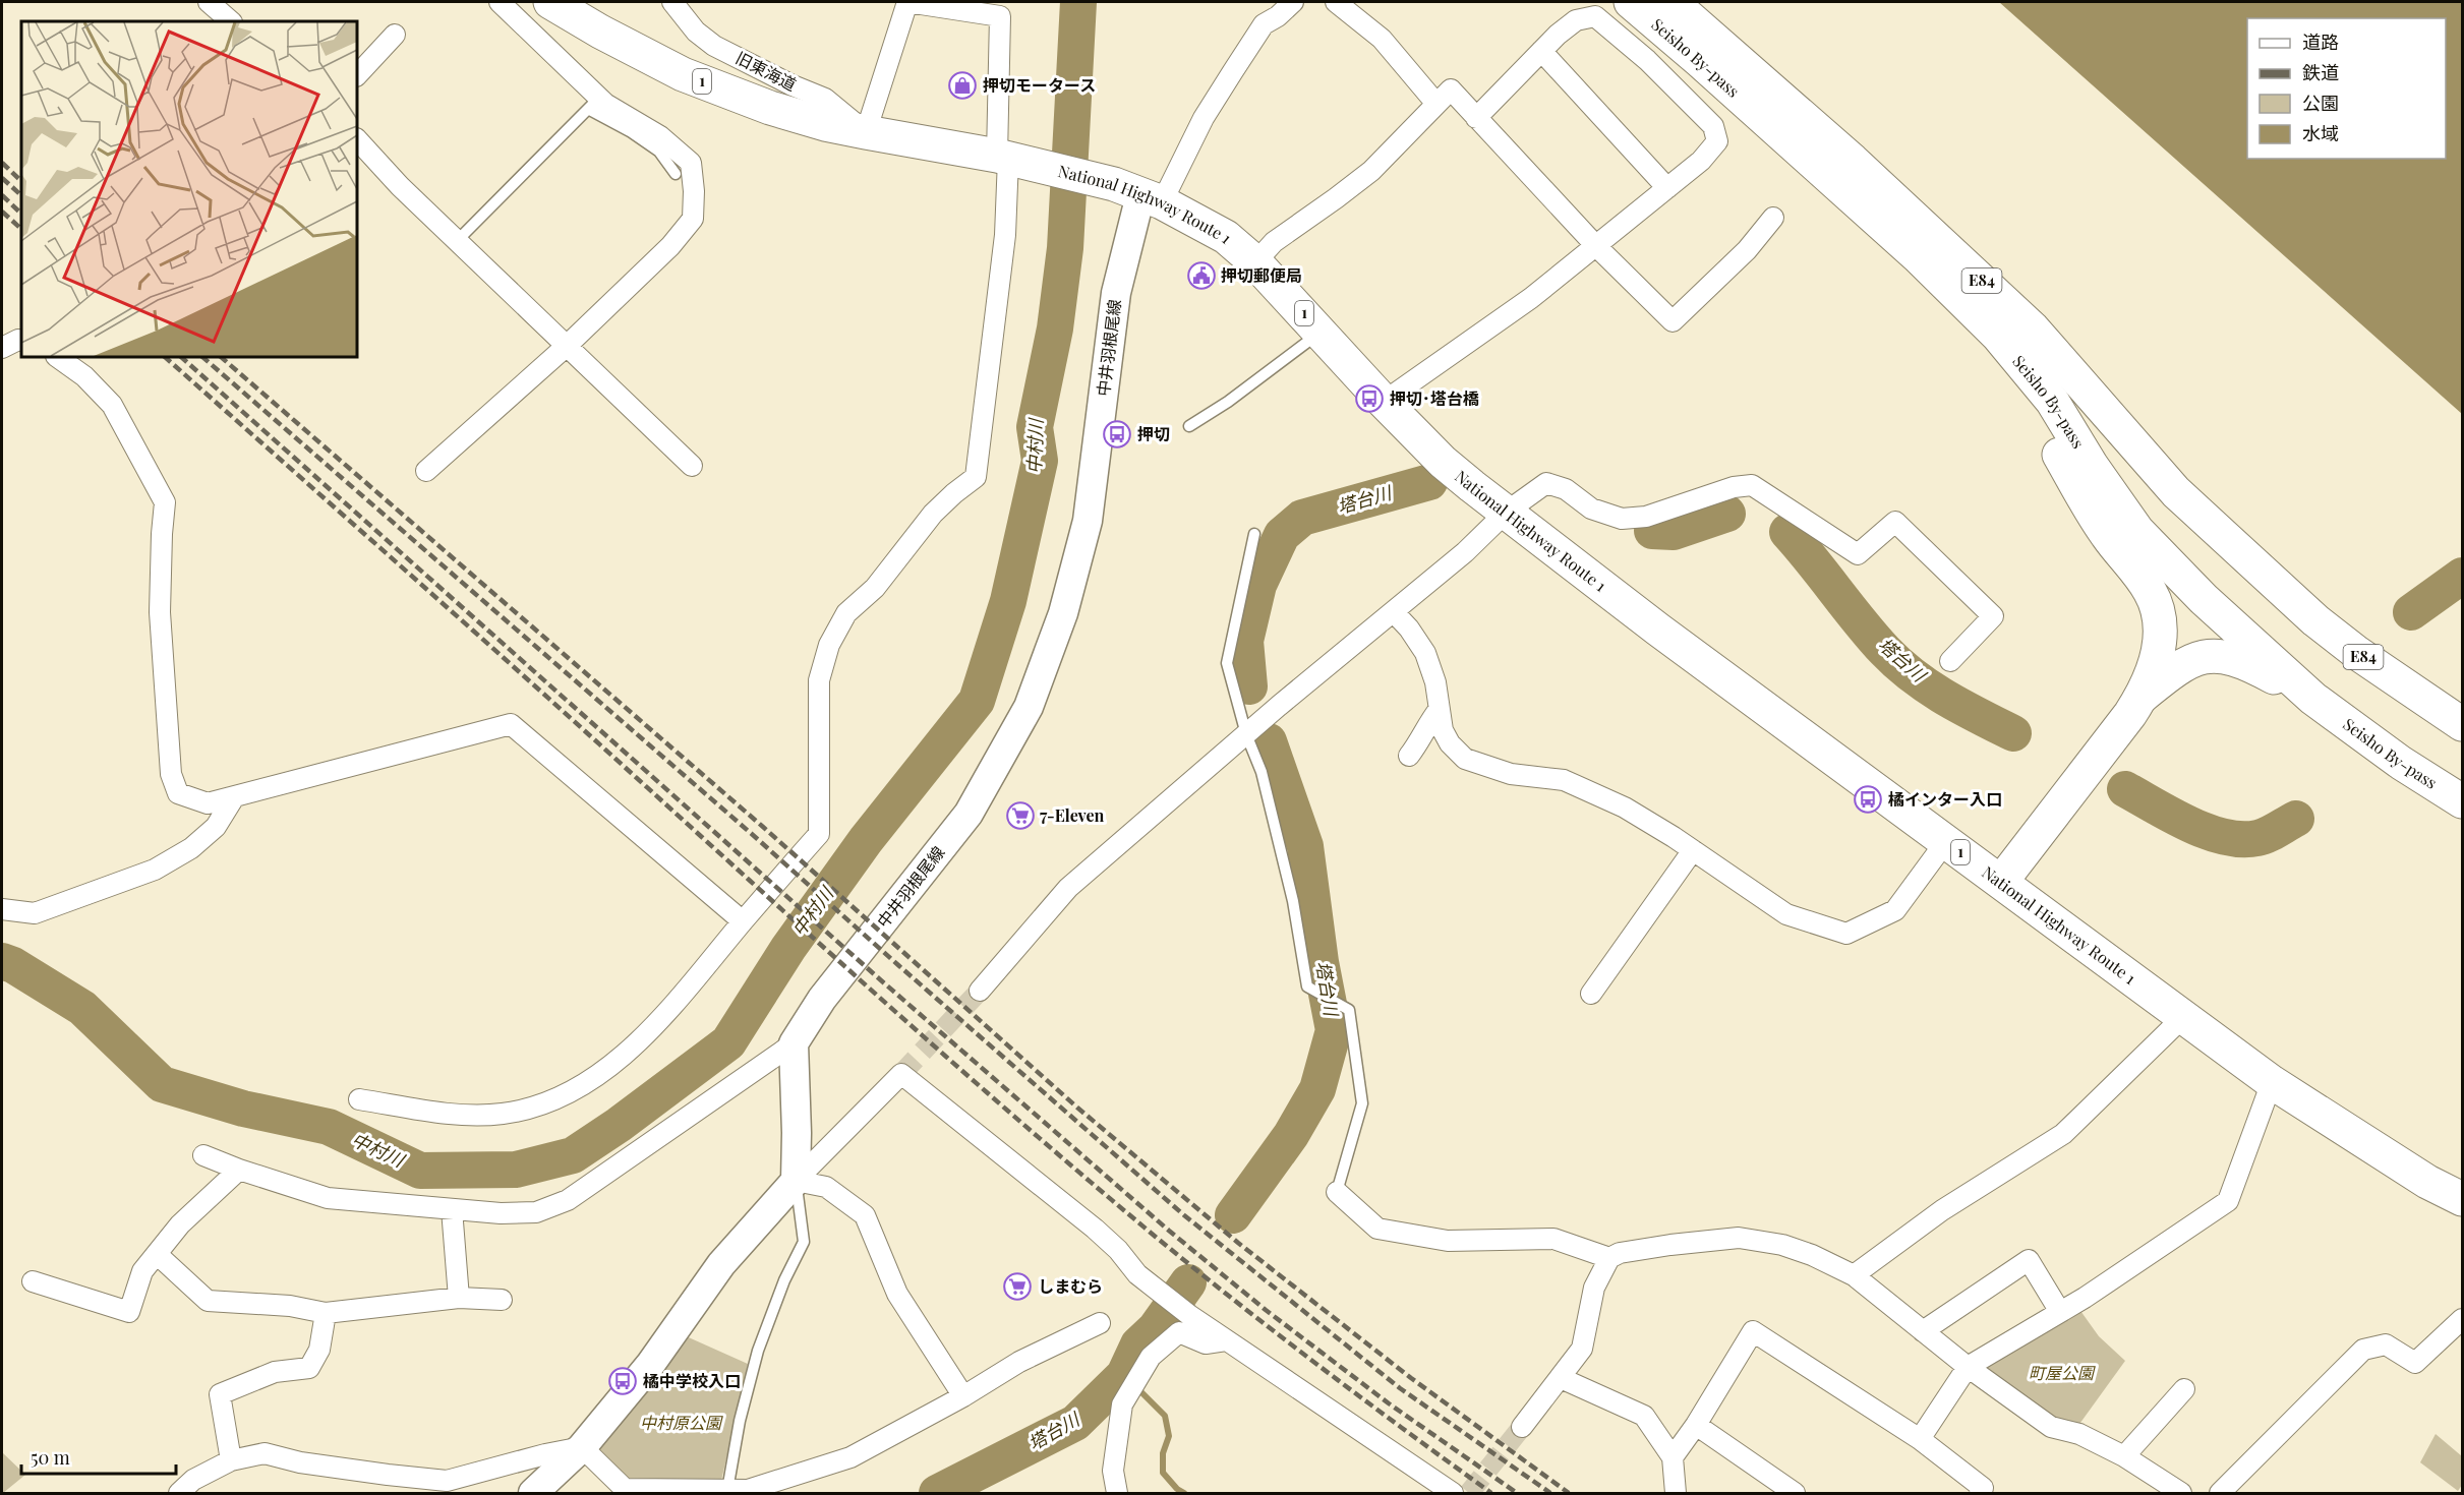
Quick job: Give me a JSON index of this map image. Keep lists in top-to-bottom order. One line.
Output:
{"streets":{"highway":["Seisho By-pass","1","National Highway Route 1","E84"],"main road":["中井羽根尾線"],"street":["旧東海道"]},"crossings":[["旧東海道","National Highway Route 1"],["National Highway Route 1","中井羽根尾線"]],"water":["中村川","塔台川"],"parks":["町屋公園","中村原公園"],"places":{"shop":["押切モータース"],"public building":["押切郵便局"],"bus stop":["押切･塔台橋","押切","橘インター入口","橘中学校入口"],"supermarket":["7-Eleven","しまむら"]},"legend":["道路","鉄道","公園","水域"],"scale_bar":"50 m"}
